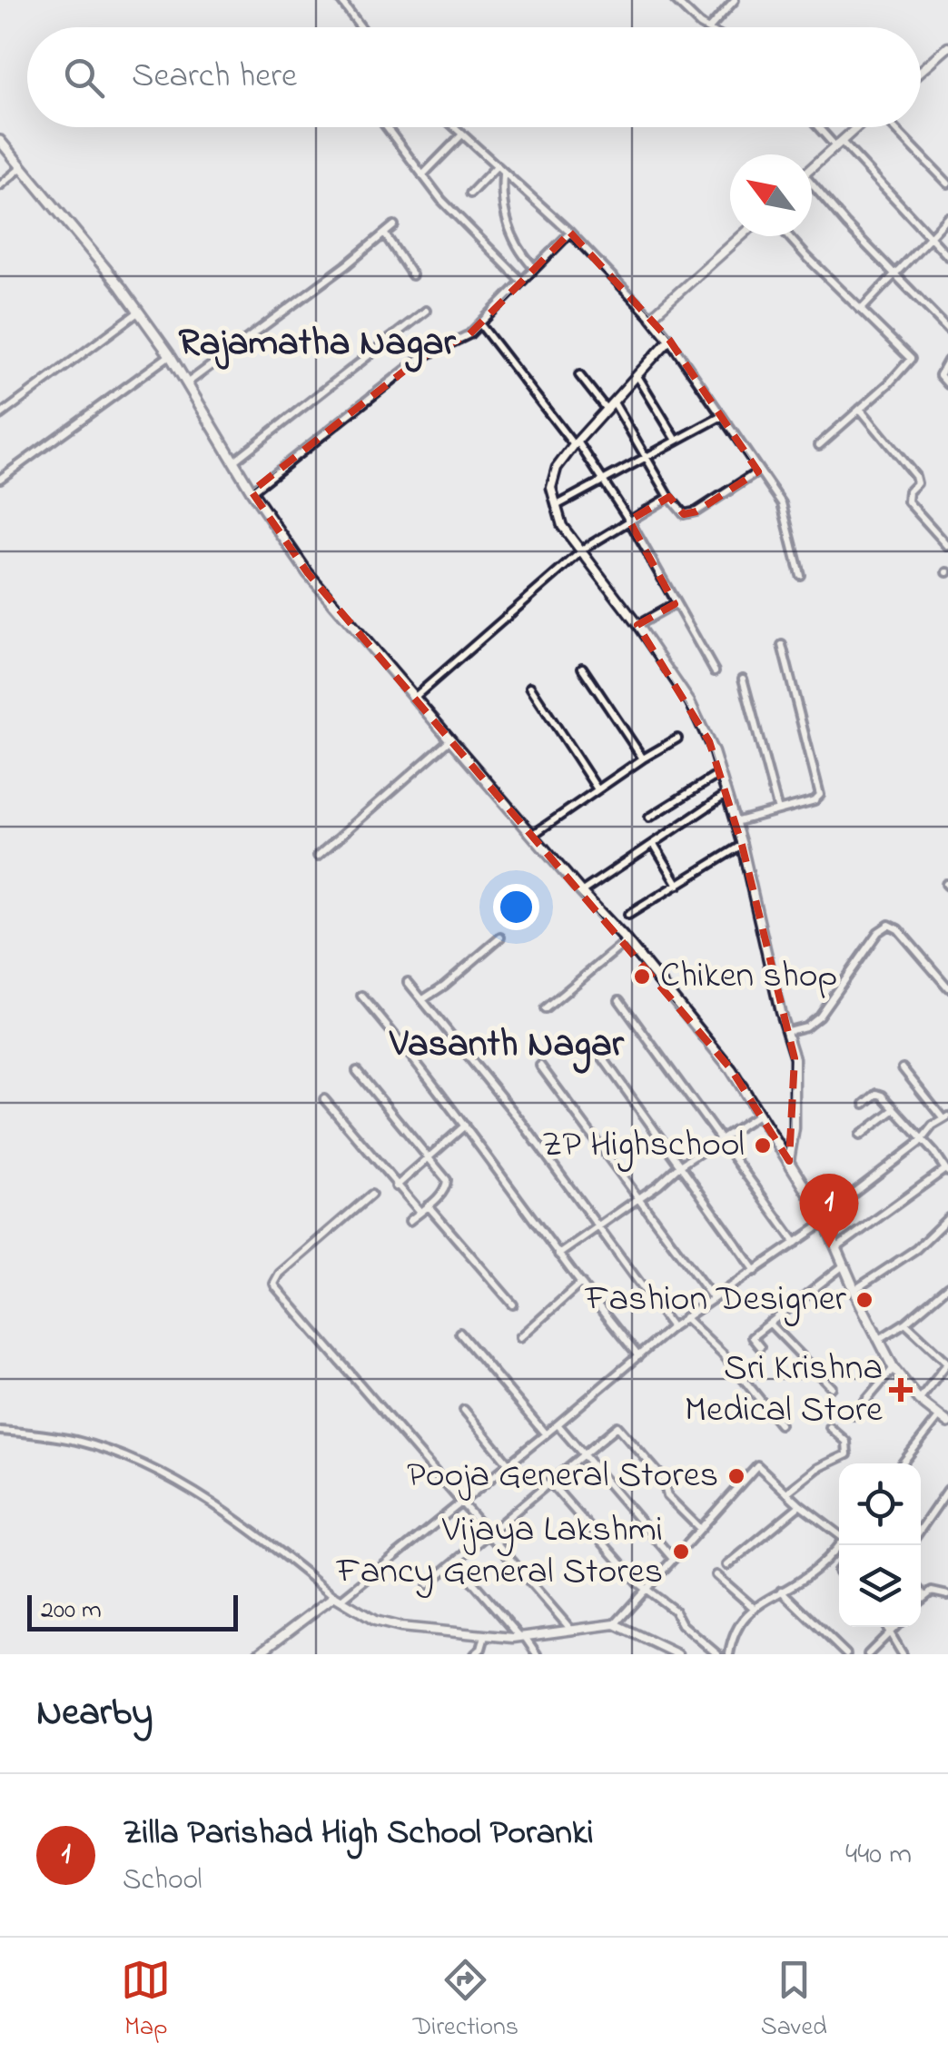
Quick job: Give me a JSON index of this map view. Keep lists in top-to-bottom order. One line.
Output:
{"districts":["Rajamatha Nagar","Vasanth Nagar"],"places":{"other":["Chiken shop","ZP Highschool","Fashion Designer","Pooja General Stores","Vijaya Lakshmi Fancy General Stores"],"health":["Sri Krishna Medical Store"]},"scale_bar":"200 m","north":"top left","page":{"search":"Search here","pins":"1","scale":"200 m","heading":"Nearby","list":[{"mark":"1","name":"Zilla Parishad High School Poranki","note":"School","value":"440 m"}],"nav":["Map","Directions","Saved"]}}
